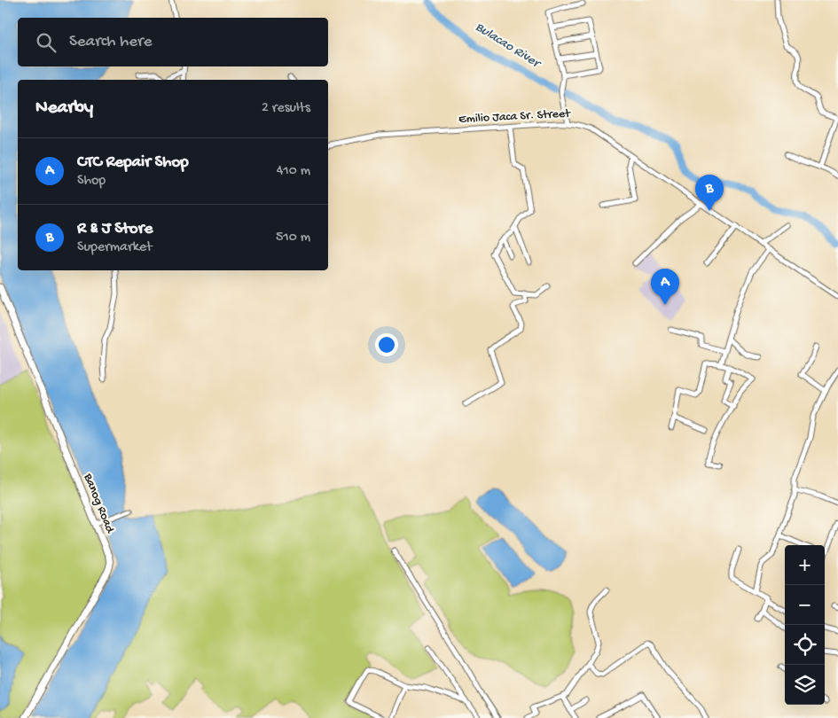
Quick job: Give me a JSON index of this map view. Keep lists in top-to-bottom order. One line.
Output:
{"streets":{"street":["Emilio Jaca Sr. Street","Banog Road"]},"water":["Bulacao River"],"page":{"search":"Search here","heading":["Nearby","2 results"],"list":[{"mark":"A","name":"CTC Repair Shop","note":"Shop","value":"410 m"},{"mark":"B","name":"R & J Store","note":"Supermarket","value":"510 m"}],"pins":["B","A"],"map_buttons":["+","−"]}}
